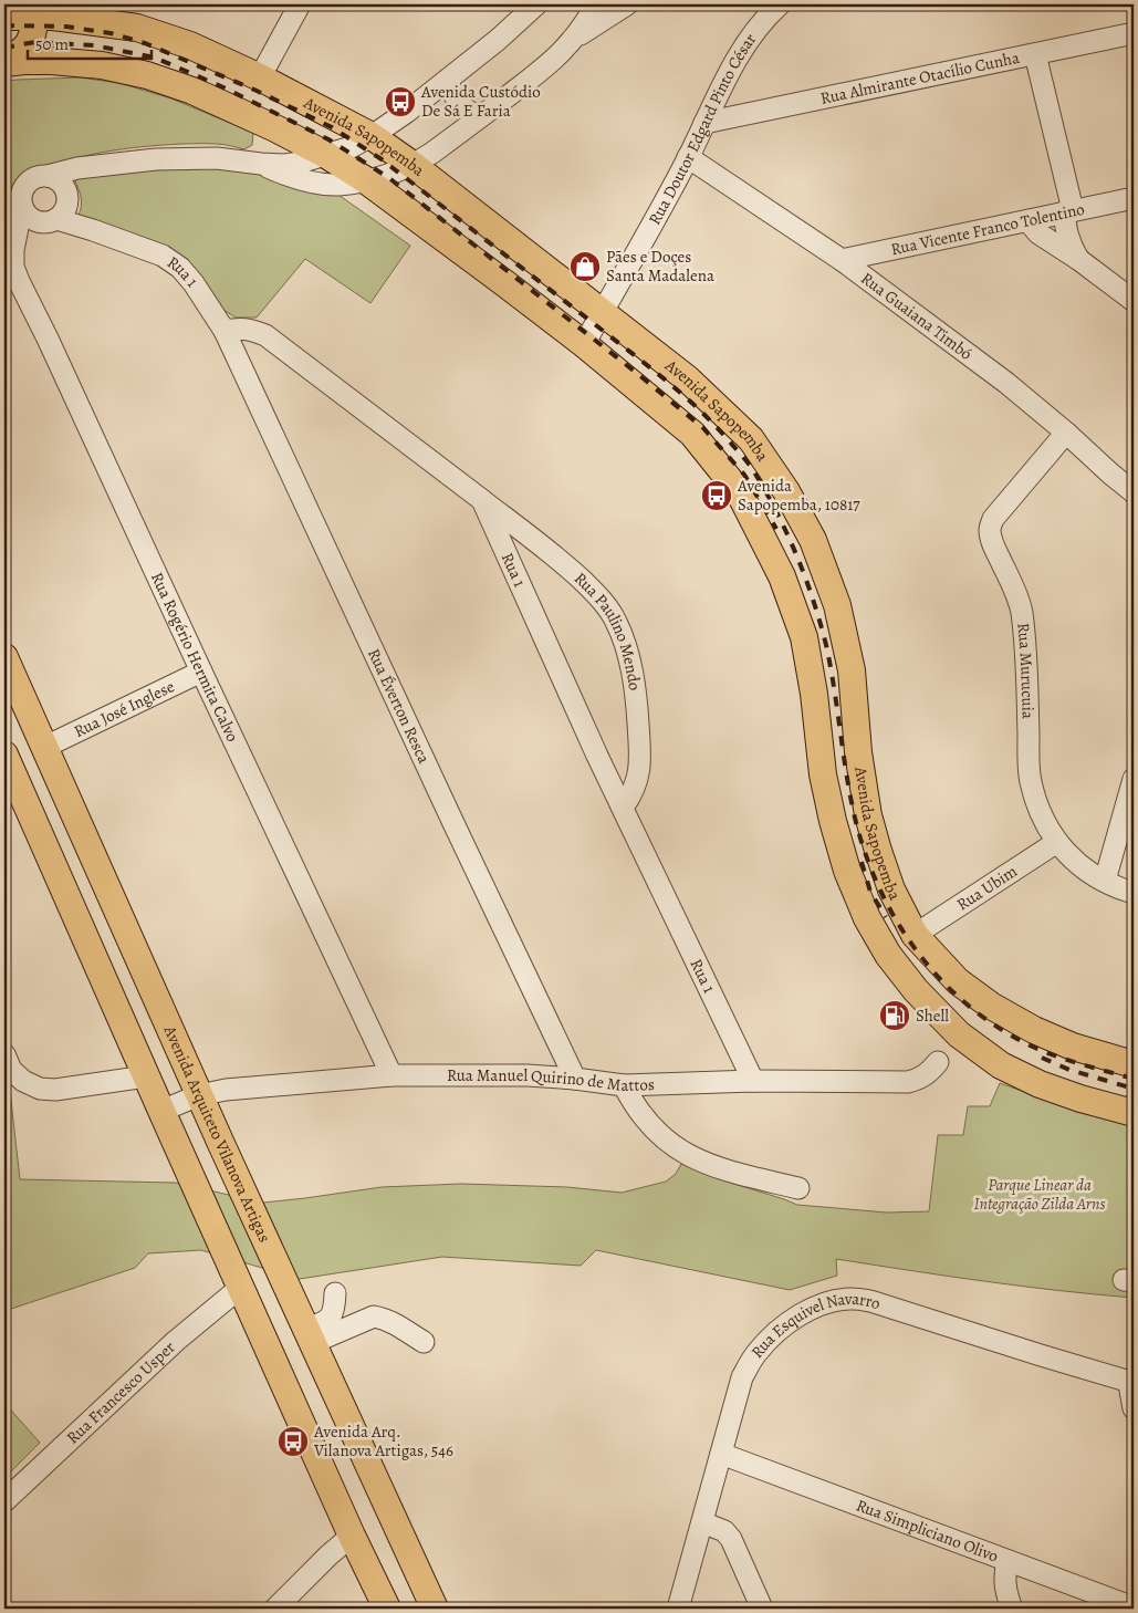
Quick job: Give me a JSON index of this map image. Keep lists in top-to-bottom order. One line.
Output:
{"streets":{"main road":["Avenida Sapopemba","Avenida Arquiteto Vilanova Artigas"],"street":["Rua Almirante Otacílio Cunha","Rua Doutor Edgard Pinto César","Rua Vicente Franco Tolentino","Rua 1","Rua Guaiana Timbó","Rua Paulino Mendo","Rua Rogério Hermita Calvo","Rua Murucuia","Rua Éverton Resca","Rua José Inglese","Rua Ubim","Rua Manuel Quirino de Mattos","Rua Esquivel Navarro","Rua Francesco Usper","Rua Simpliciano Olivo"]},"crossings":[["Rua Almirante Otacílio Cunha","Rua Doutor Edgard Pinto César"],["Rua Doutor Edgard Pinto César","Avenida Sapopemba"],["Rua Doutor Edgard Pinto César","Rua Guaiana Timbó"],["Avenida Sapopemba","Rua Ubim"],["Rua Vicente Franco Tolentino","Rua Guaiana Timbó"],["Rua 1","Rua Paulino Mendo"],["Rua 1","Rua Rogério Hermita Calvo"],["Rua 1","Rua Éverton Resca"],["Rua 1","Rua Manuel Quirino de Mattos"],["Rua Guaiana Timbó","Rua Murucuia"],["Rua Rogério Hermita Calvo","Rua José Inglese"],["Rua Rogério Hermita Calvo","Rua Manuel Quirino de Mattos"],["Rua Murucuia","Rua Ubim"],["Rua Éverton Resca","Rua Manuel Quirino de Mattos"],["Rua José Inglese","Avenida Arquiteto Vilanova Artigas"],["Rua Manuel Quirino de Mattos","Avenida Arquiteto Vilanova Artigas"],["Rua Esquivel Navarro","Rua Simpliciano Olivo"]],"parks":["Parque Linear da Integração Zilda Arns"],"places":{"bus stop":["Avenida Custódio De Sá E Faria","Avenida Sapopemba, 10817","Avenida Arq. Vilanova Artigas, 546"],"shop":["Pães e Doçes Santa Madalena"],"fuel station":["Shell"]},"scale_bar":"50 m"}
